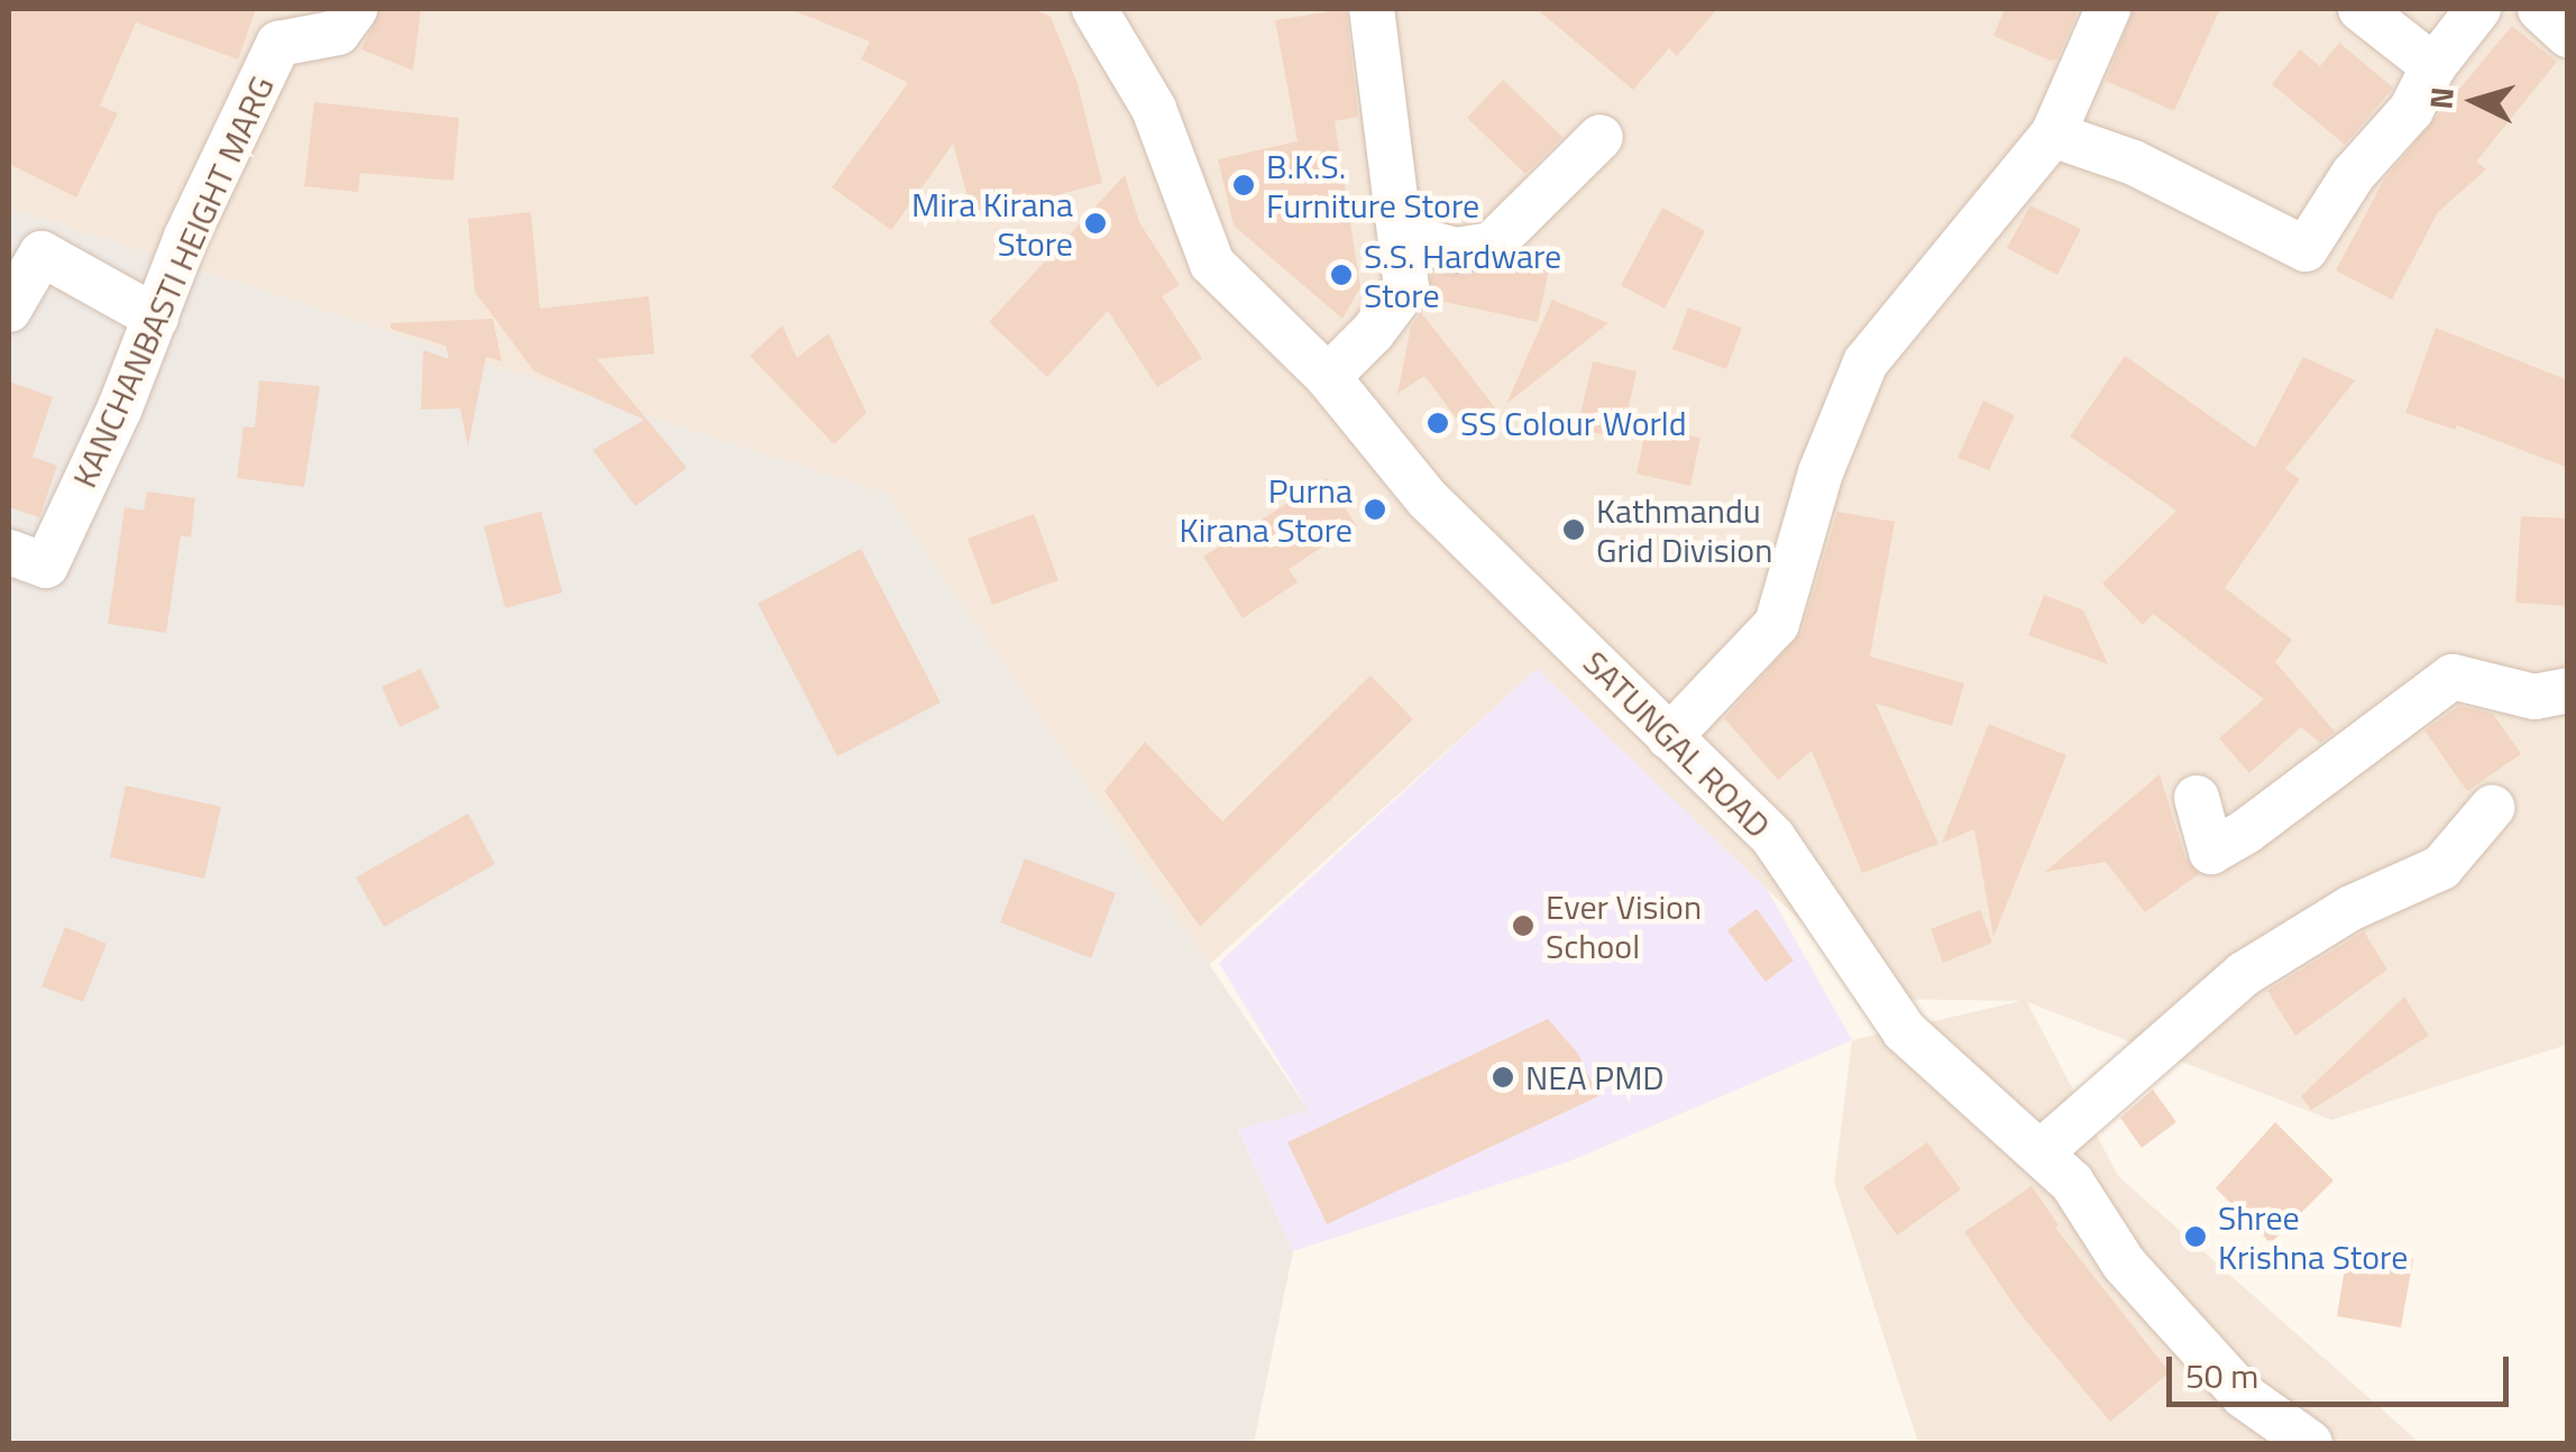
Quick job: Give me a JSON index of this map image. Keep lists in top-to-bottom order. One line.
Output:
{"streets":{"street":["KANCHANBASTI HEIGHT MARG","SATUNGAL ROAD"]},"places":["B.K.S. Furniture Store","Mira Kirana Store","S.S. Hardware Store","SS Colour World","Purna Kirana Store","Kathmandu Grid Division","Ever Vision School","NEA PMD","Shree Krishna Store"],"scale_bar":"50 m","north":"left"}
